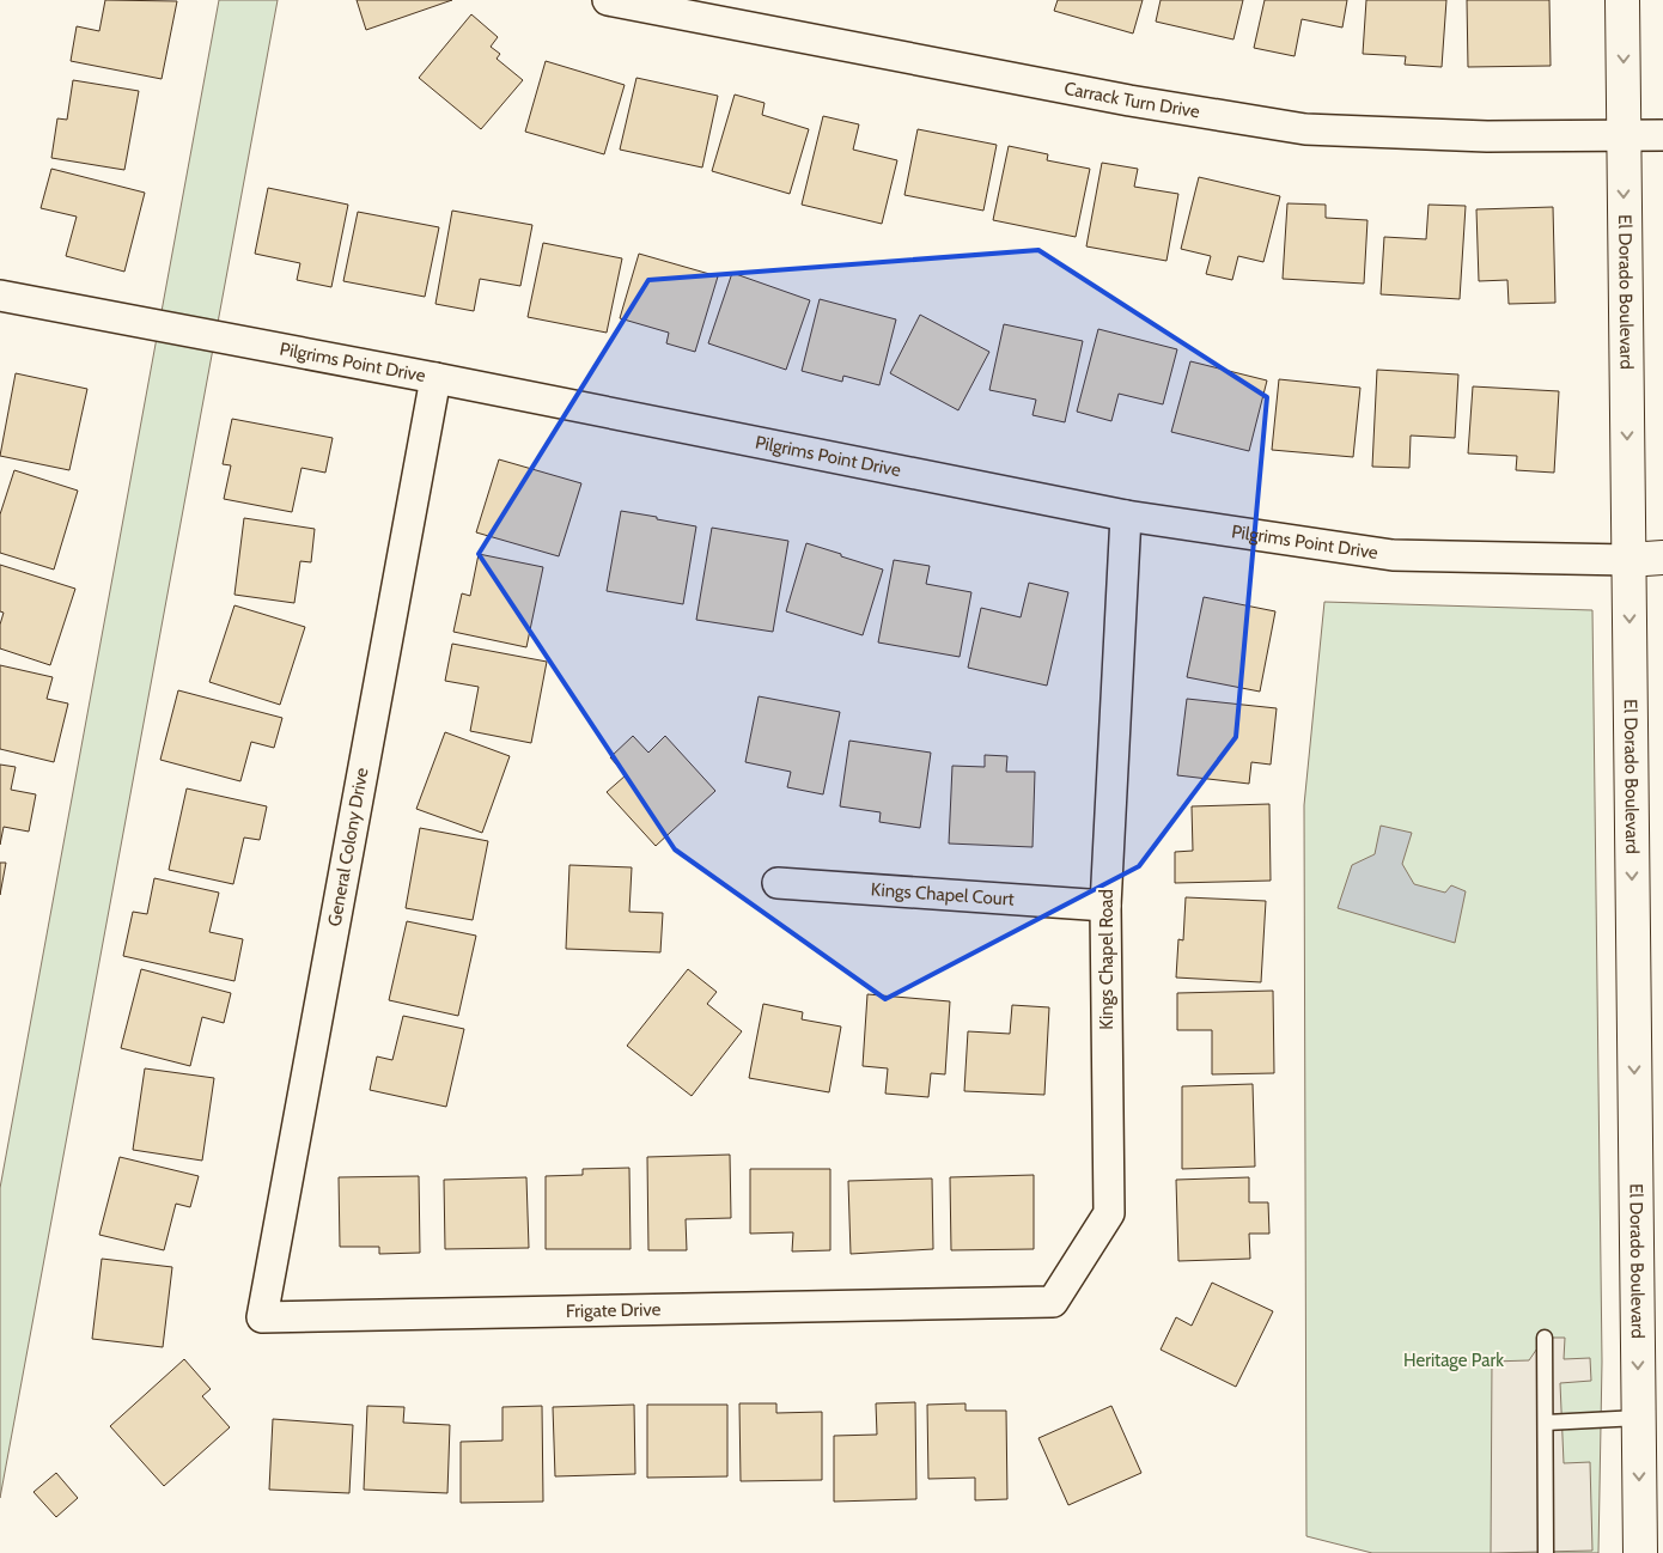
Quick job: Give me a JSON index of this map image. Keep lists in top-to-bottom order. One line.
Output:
{"streets":{"main road":["El Dorado Boulevard","Pilgrims Point Drive"],"street":["Carrack Turn Drive","General Colony Drive","Kings Chapel Court","Kings Chapel Road","Frigate Drive"]},"crossings":[["Carrack Turn Drive","El Dorado Boulevard"],["El Dorado Boulevard","Pilgrims Point Drive"],["Pilgrims Point Drive","General Colony Drive"],["Pilgrims Point Drive","Kings Chapel Road"],["General Colony Drive","Frigate Drive"],["Kings Chapel Court","Kings Chapel Road"],["Kings Chapel Road","Frigate Drive"]],"one_way":["El Dorado Boulevard"],"parks":["Heritage Park"]}
